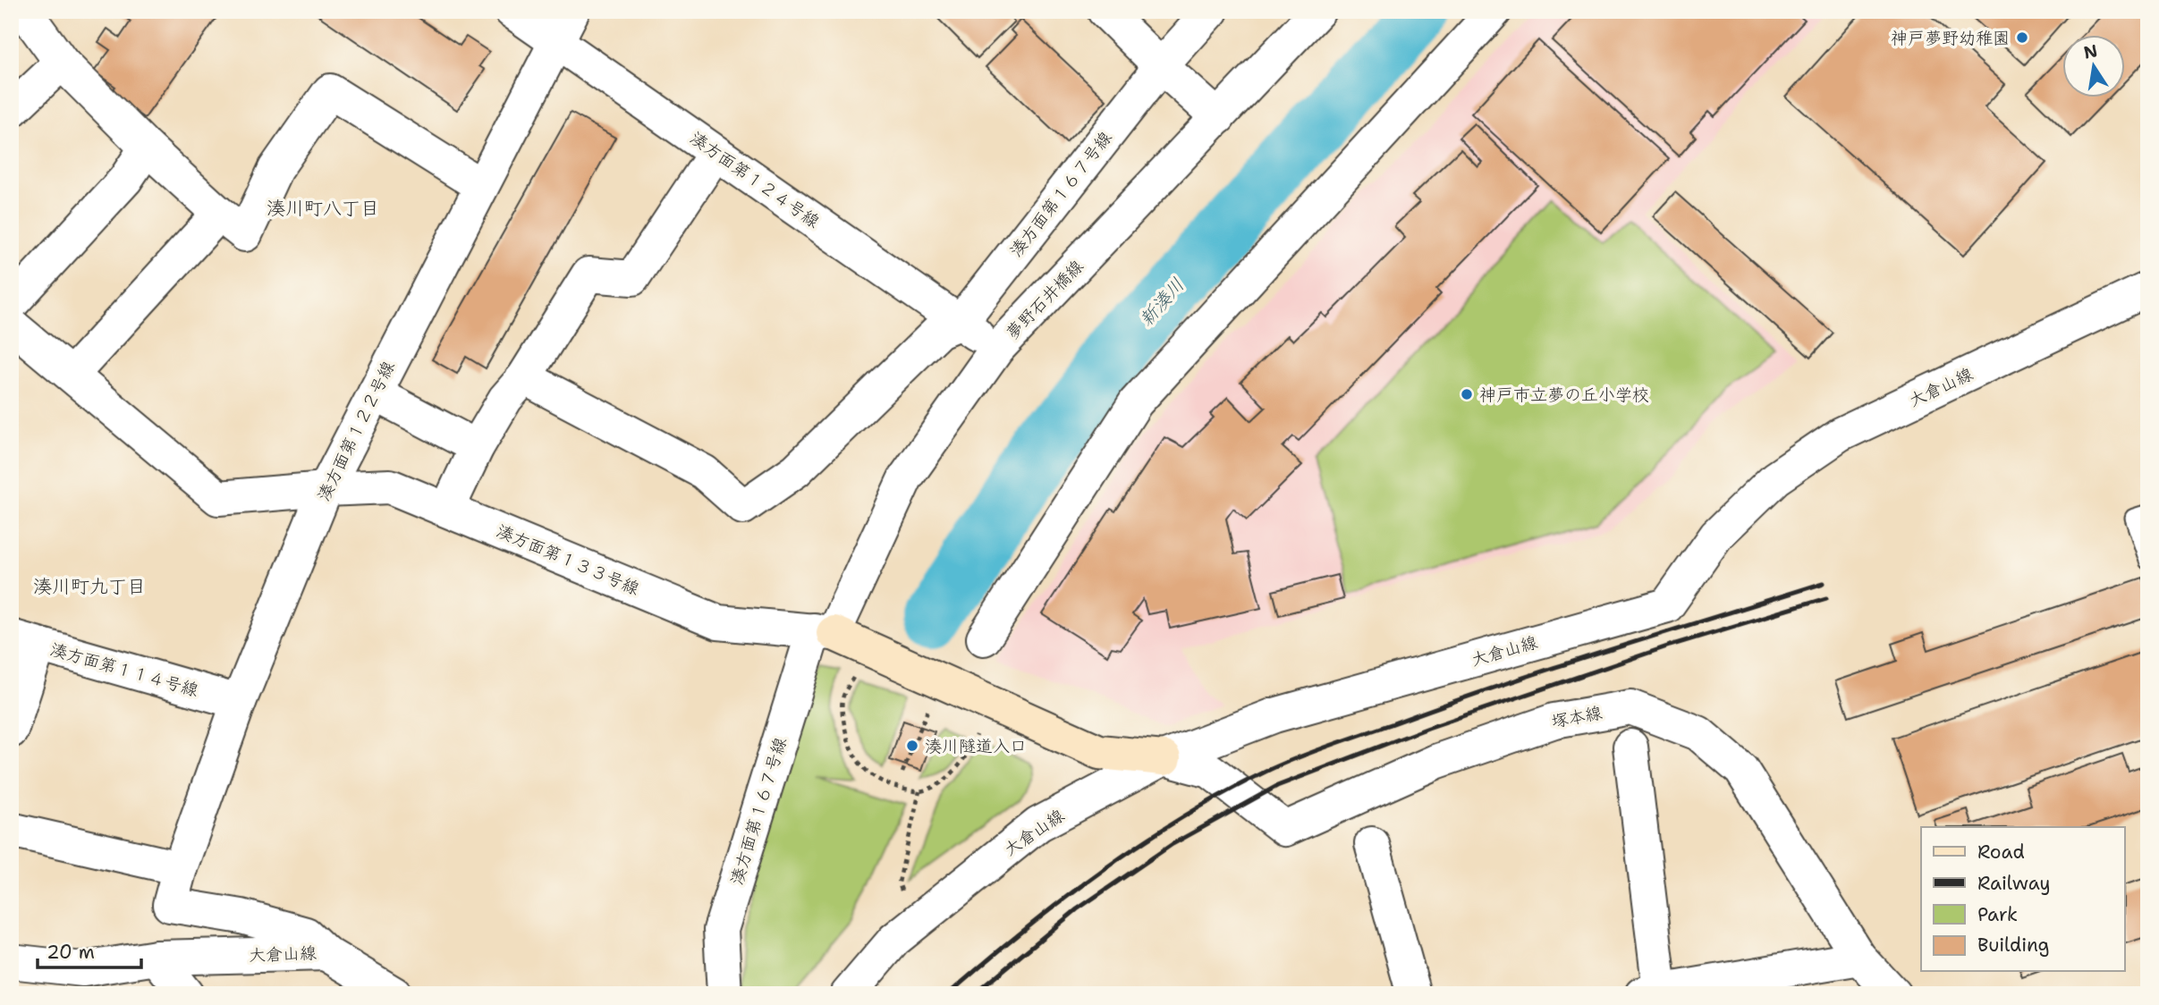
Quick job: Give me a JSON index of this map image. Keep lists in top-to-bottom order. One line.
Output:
{"streets":{"street":["湊方面第１２４号線","湊方面第１６７号線","夢野石井橋線","大倉山線","湊方面第１２２号線","湊方面第１３３号線","湊方面第１１４号線","塚本線"]},"crossings":[["湊方面第１２４号線","湊方面第１６７号線"],["湊方面第１２４号線","夢野石井橋線"],["湊方面第１２４号線","湊方面第１２２号線"],["湊方面第１６７号線","夢野石井橋線"],["湊方面第１６７号線","湊方面第１３３号線"],["夢野石井橋線","湊方面第１３３号線"],["大倉山線","湊方面第１２２号線"],["大倉山線","湊方面第１３３号線"],["大倉山線","塚本線"],["湊方面第１２２号線","湊方面第１３３号線"],["湊方面第１２２号線","湊方面第１１４号線"],["湊方面第１３３号線","塚本線"]],"districts":["湊川町八丁目","湊川町九丁目"],"water":["新湊川"],"places":["神戸夢野幼稚園","神戸市立夢の丘小学校","湊川隧道入口"],"legend":["Road","Railway","Park","Building"],"scale_bar":"20 m","north":"top"}
